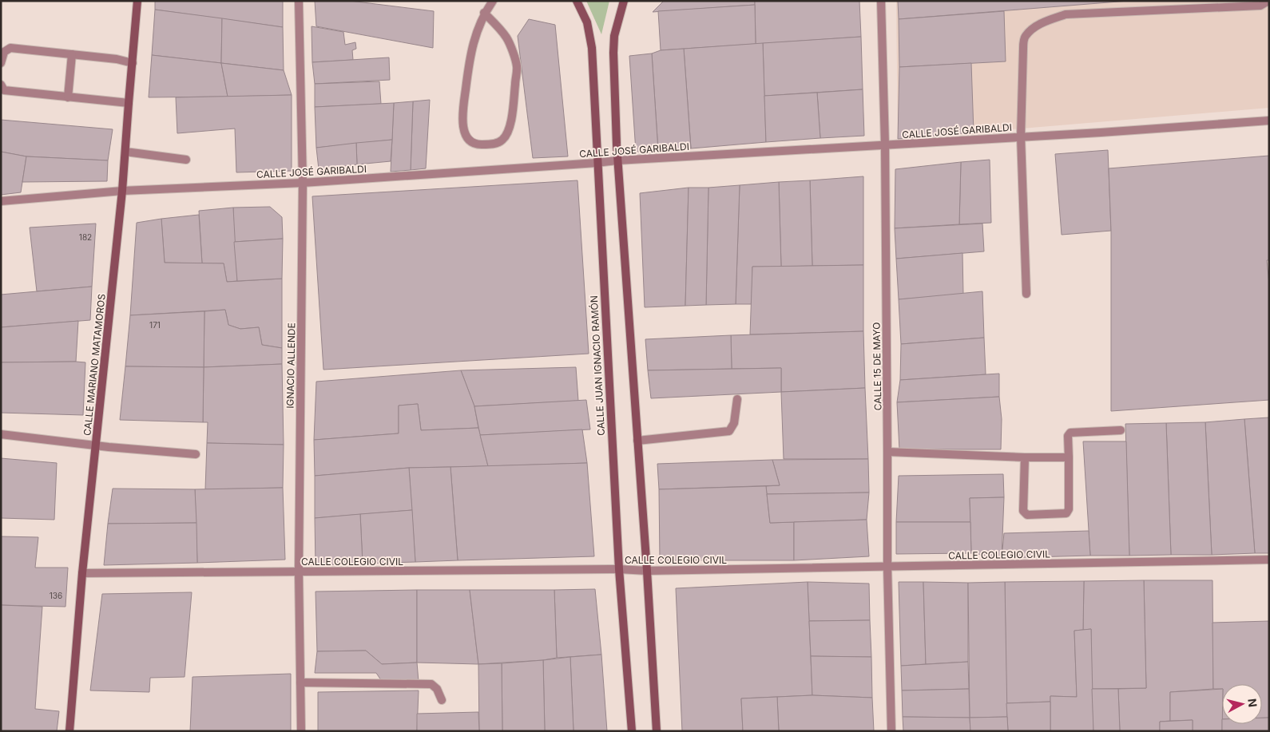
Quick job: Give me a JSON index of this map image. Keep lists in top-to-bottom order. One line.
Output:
{"streets":{"street":["CALLE JOSÉ GARIBALDI","CALLE MARIANO MATAMOROS","IGNACIO ALLENDE","CALLE JUAN IGNACIO RAMÓN","CALLE 15 DE MAYO","CALLE COLEGIO CIVIL"]},"crossings":[["CALLE JOSÉ GARIBALDI","CALLE MARIANO MATAMOROS"],["CALLE JOSÉ GARIBALDI","IGNACIO ALLENDE"],["CALLE JOSÉ GARIBALDI","CALLE JUAN IGNACIO RAMÓN"],["CALLE JOSÉ GARIBALDI","CALLE 15 DE MAYO"],["CALLE MARIANO MATAMOROS","CALLE COLEGIO CIVIL"],["IGNACIO ALLENDE","CALLE COLEGIO CIVIL"],["CALLE JUAN IGNACIO RAMÓN","CALLE COLEGIO CIVIL"],["CALLE 15 DE MAYO","CALLE COLEGIO CIVIL"]],"house_numbers":["182","171","136"],"north":"right"}
